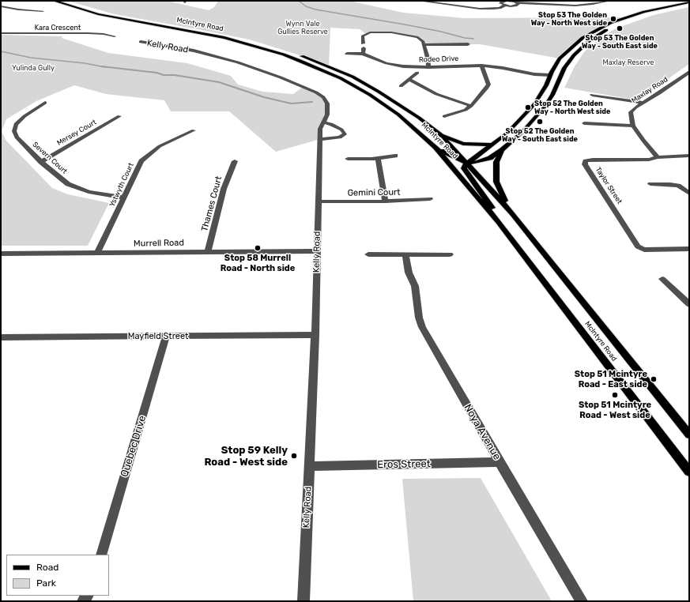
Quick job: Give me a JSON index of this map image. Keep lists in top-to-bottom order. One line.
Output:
{"streets":{"main road":["McIntyre Road"],"street":["Kara Crescent","Kelly Road","Rodeo Drive","Maxlay Road","Mersey Court","Severn Court","Ystwyth Court","Taylor Street","Gemini Court","Thames Court","Murrell Road","Mayfield Street","Noya Avenue","Quebec Drive","Eros Street"]},"crossings":[["Kelly Road","Gemini Court"],["Kelly Road","Murrell Road"],["Kelly Road","Mayfield Street"],["Kelly Road","Eros Street"],["Mersey Court","Severn Court"],["Severn Court","Ystwyth Court"],["Ystwyth Court","Murrell Road"],["Thames Court","Murrell Road"],["Mayfield Street","Quebec Drive"],["Noya Avenue","Eros Street"]],"parks":["Wynn Vale Gullies Reserve","Maxlay Reserve","Yulinda Gully"],"places":["Stop 53 The Golden Way - North West side","Stop 53 The Golden Way - South East side","Stop 52 The Golden Way - North West side","Stop 52 The Golden Way - South East side","Stop 58 Murrell Road - North side","Stop 51 Mcintyre Road - East side","Stop 51 Mcintyre Road - West side","Stop 59 Kelly Road - West side"],"legend":["Road","Park"]}
